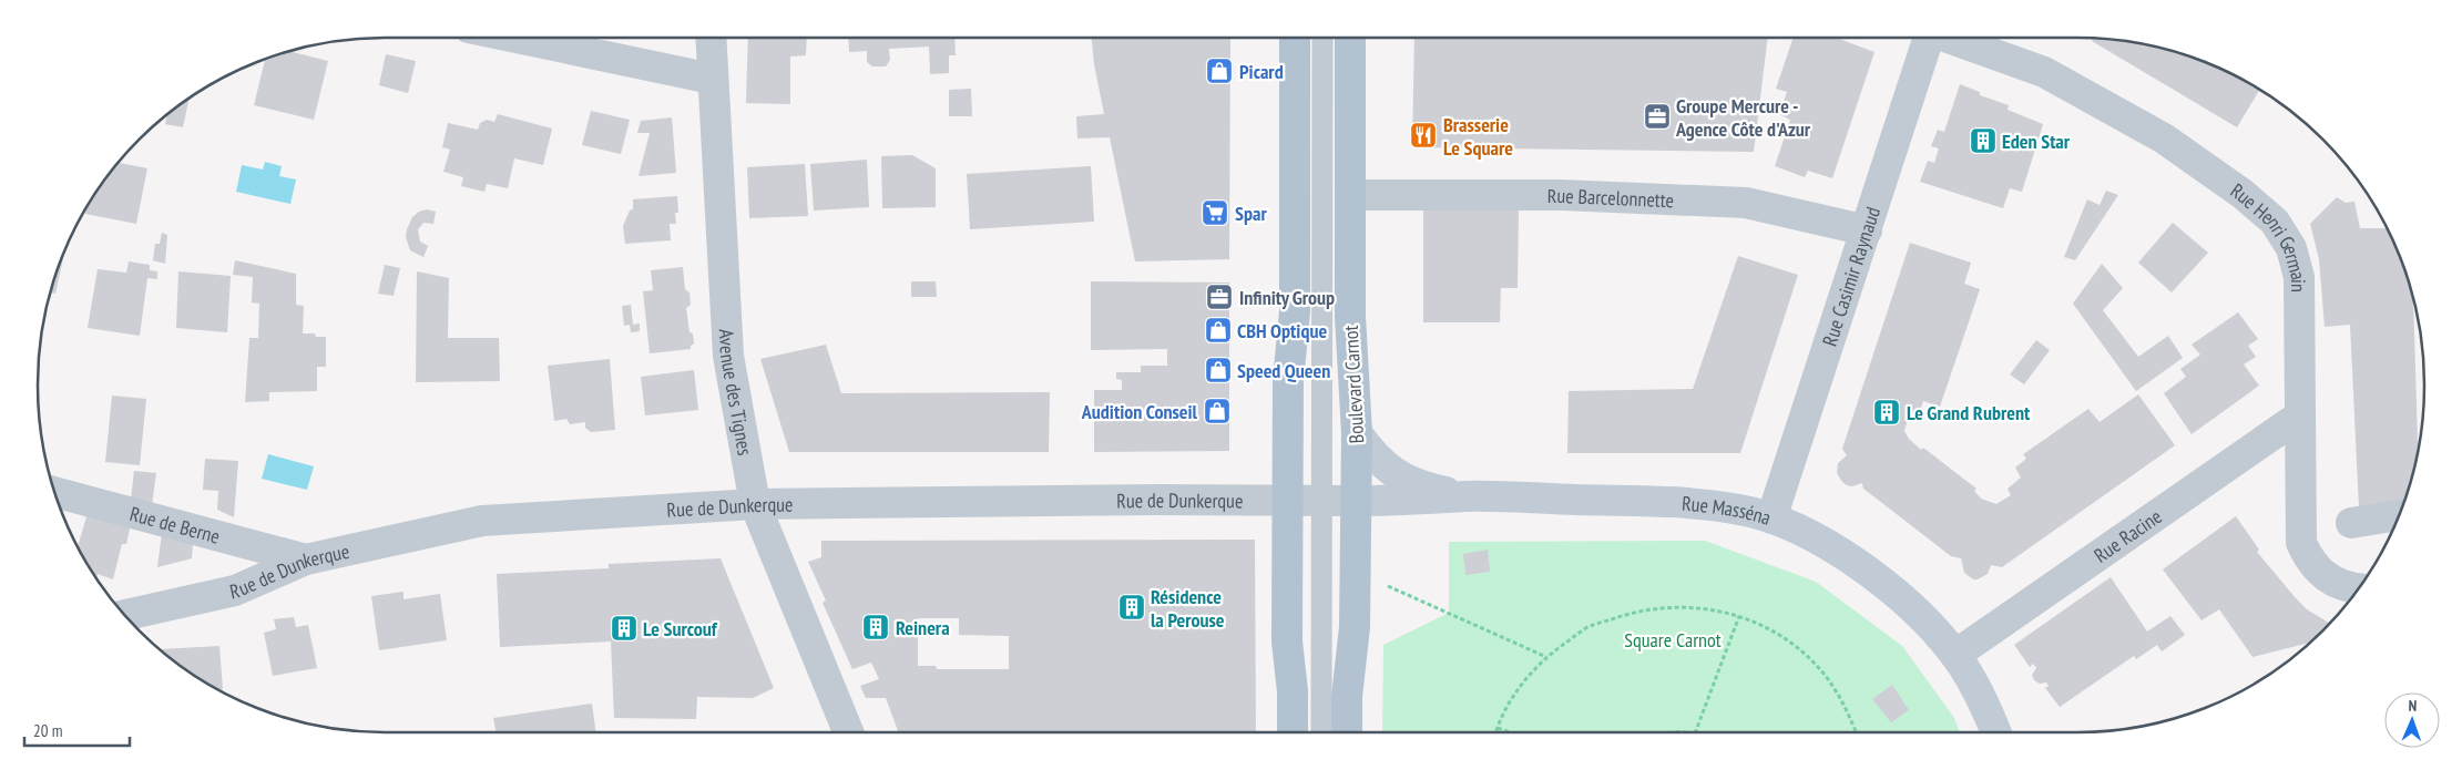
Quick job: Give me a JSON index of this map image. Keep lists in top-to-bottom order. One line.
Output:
{"streets":{"main road":["Boulevard Carnot","Rue Masséna"],"street":["Rue Barcelonnette","Rue Henri Germain","Rue Casimir Raynaud","Avenue des Tignes","Rue de Dunkerque","Rue de Berne","Rue Racine"]},"crossings":[["Rue Barcelonnette","Rue Casimir Raynaud"],["Rue Barcelonnette","Boulevard Carnot"],["Rue Henri Germain","Rue Racine"],["Rue Casimir Raynaud","Rue Masséna"],["Boulevard Carnot","Rue de Dunkerque"],["Boulevard Carnot","Rue Masséna"],["Avenue des Tignes","Rue de Dunkerque"],["Rue de Dunkerque","Rue Masséna"],["Rue de Dunkerque","Rue de Berne"],["Rue Masséna","Rue Racine"]],"parks":["Square Carnot"],"places":{"shop":["Picard","CBH Optique","Speed Queen","Audition Conseil"],"office":["Groupe Mercure - Agence Côte d'Azur","Infinity Group"],"restaurant":["Brasserie Le Square"],"building":["Eden Star","Le Grand Rubrent","Résidence la Perouse","Reinera","Le Surcouf"],"supermarket":["Spar"]},"scale_bar":"20 m","north":"top"}
